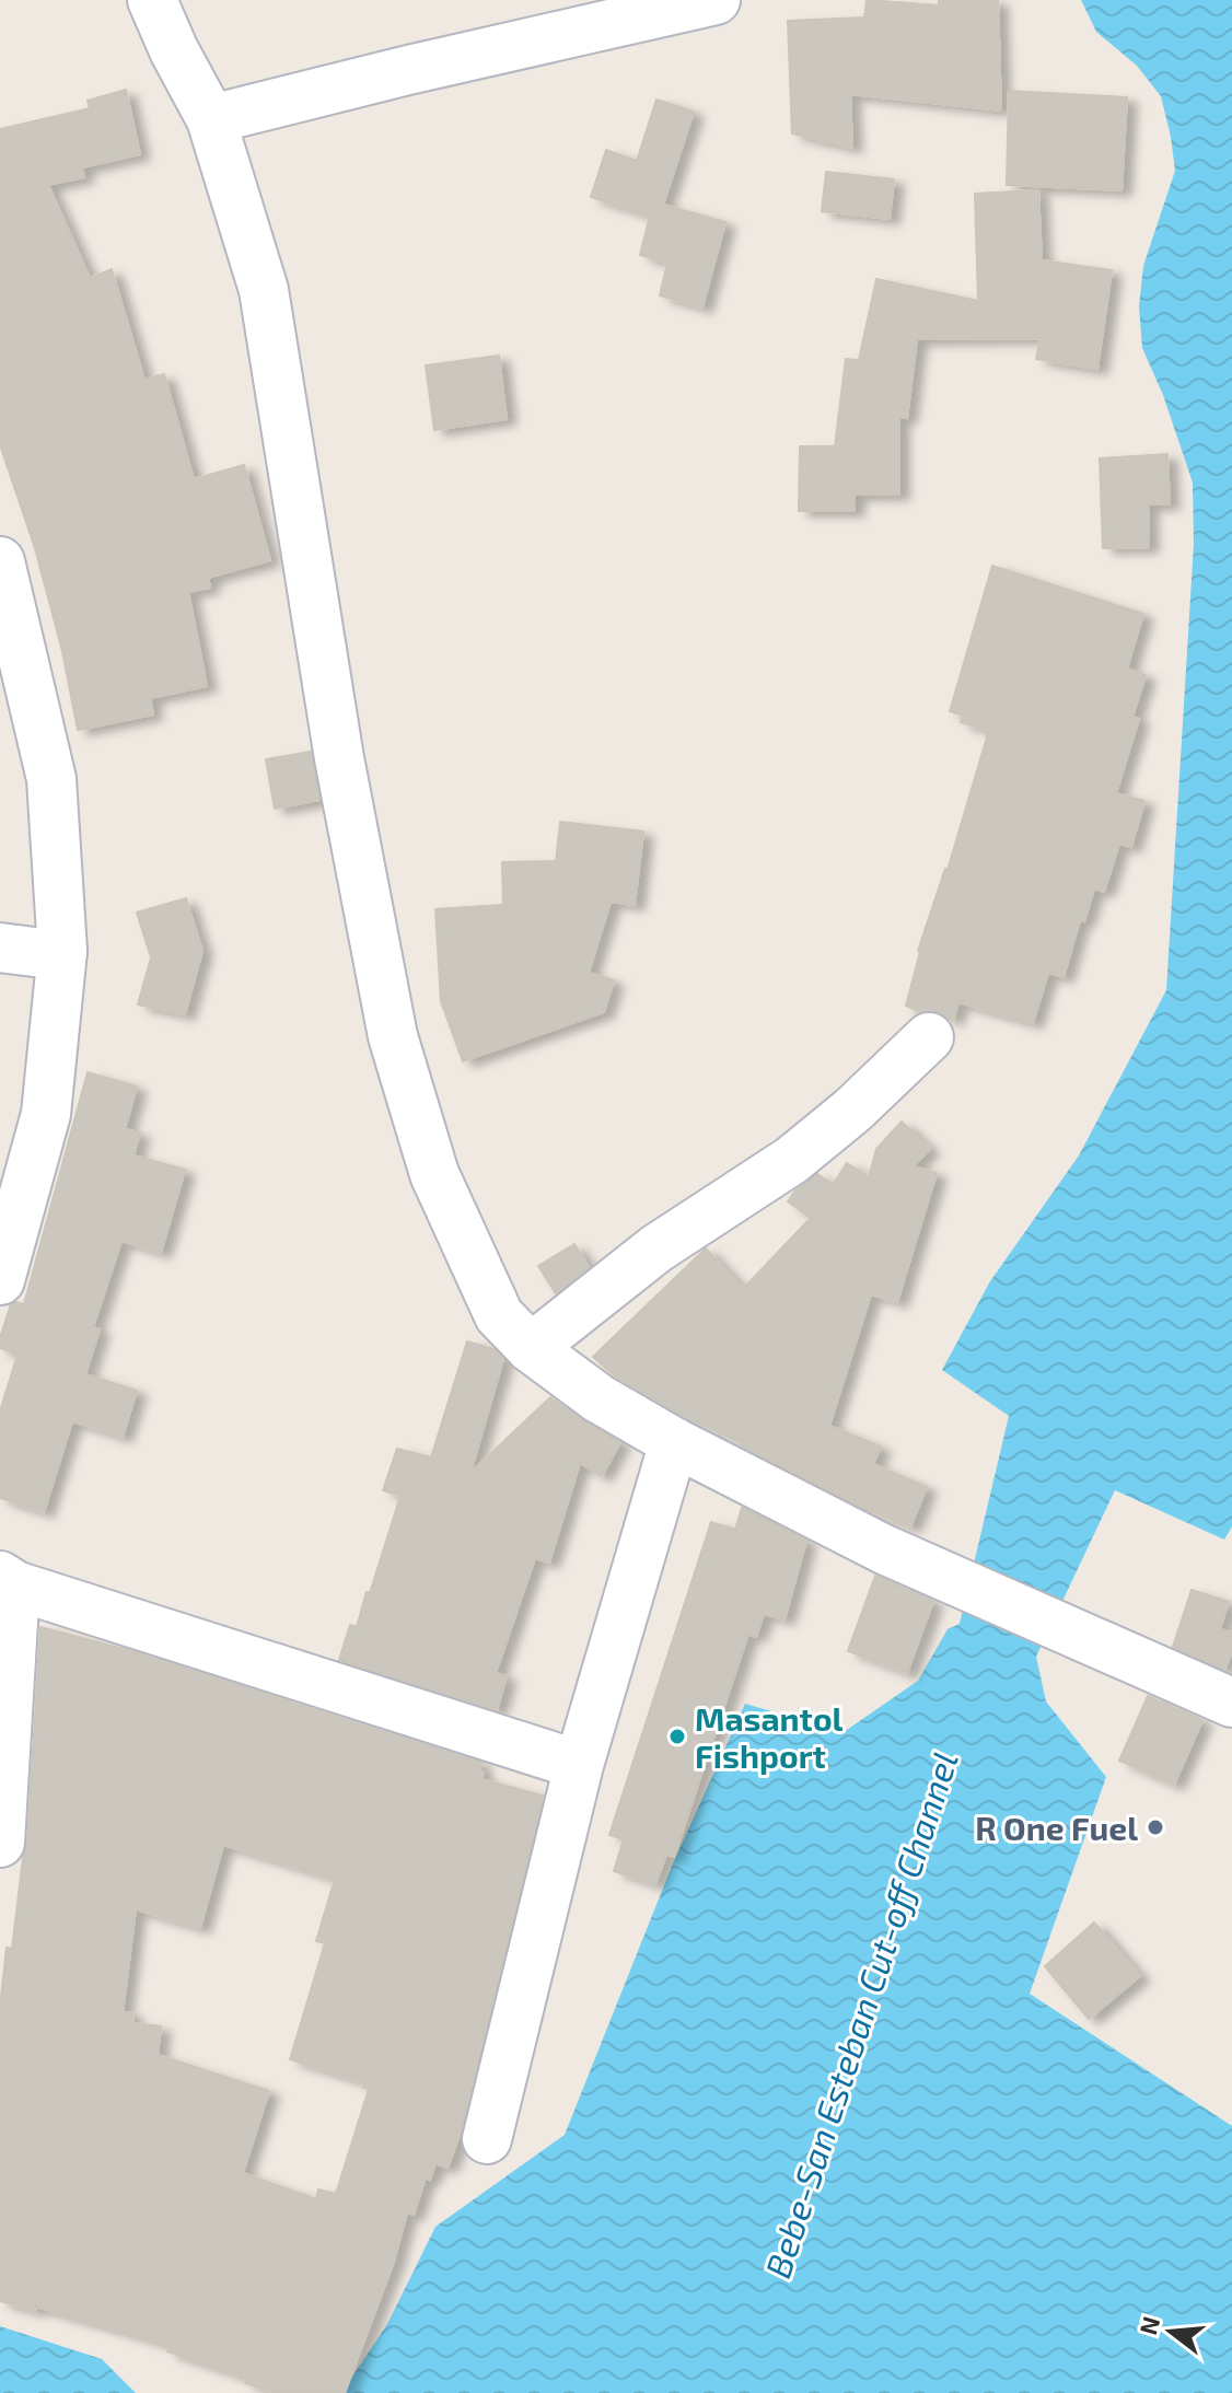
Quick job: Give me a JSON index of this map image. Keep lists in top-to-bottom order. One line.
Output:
{"water":["Bebe-San Esteban Cut-off Channel"],"places":["Masantol Fishport","R One Fuel"],"north":"left"}
